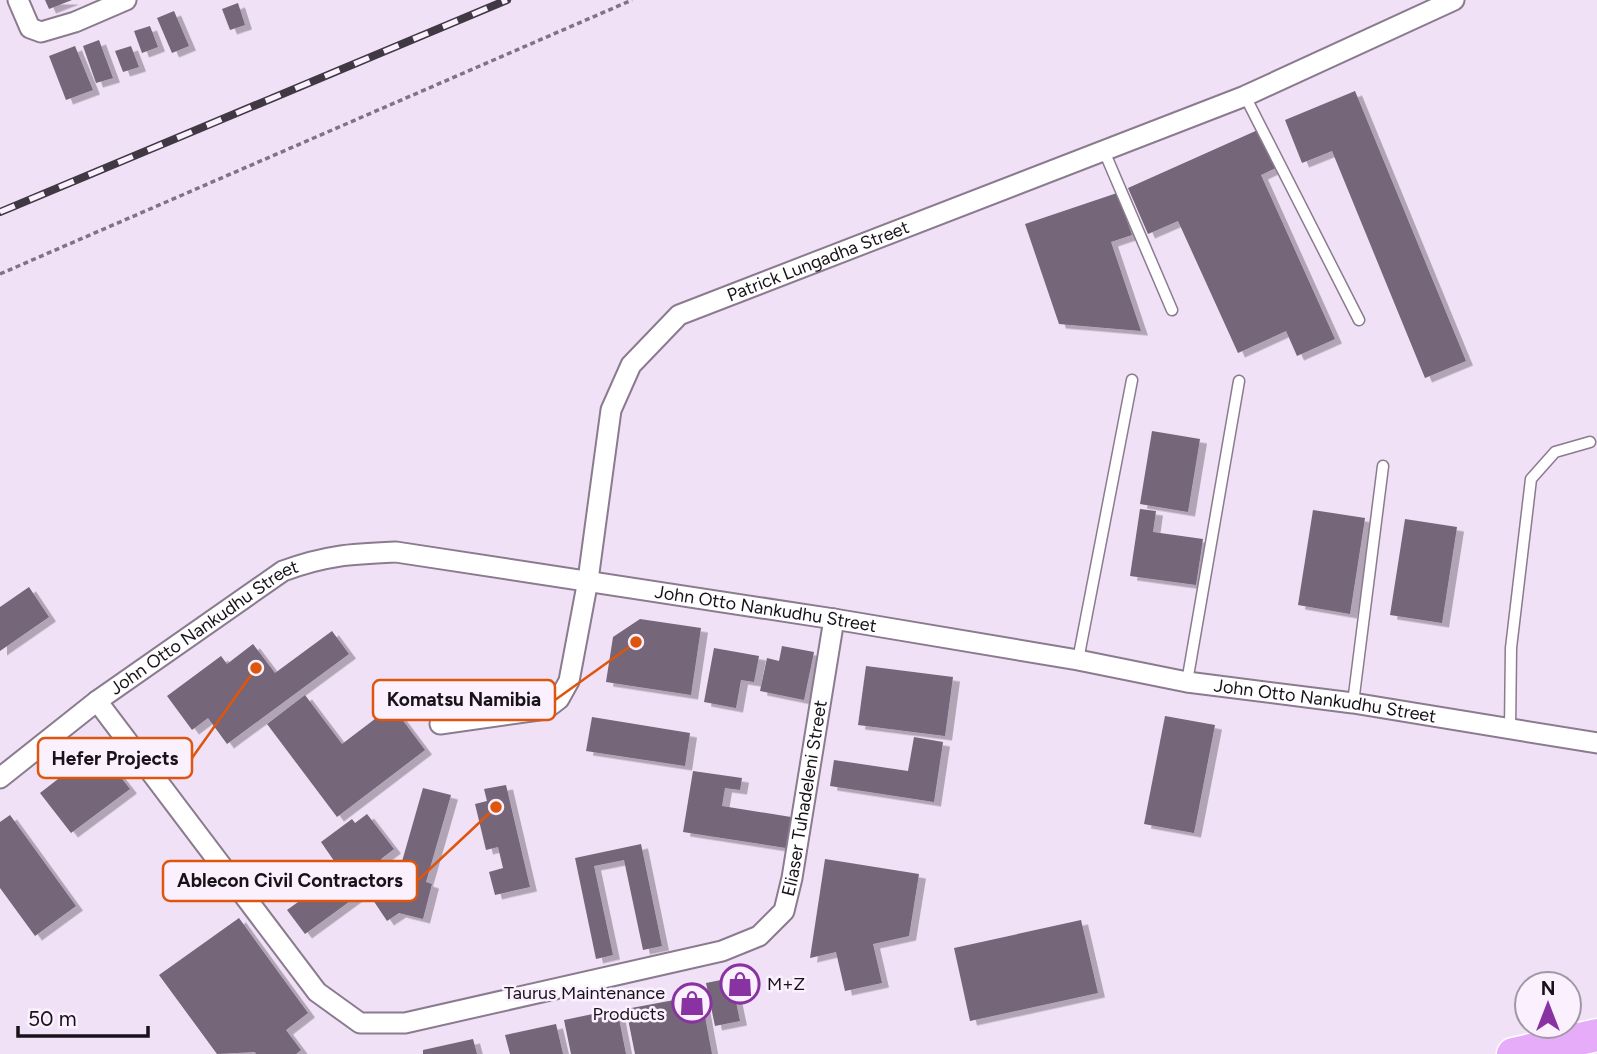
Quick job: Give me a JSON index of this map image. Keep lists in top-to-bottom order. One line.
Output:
{"streets":{"street":["Patrick Lungadha Street","John Otto Nankudhu Street","Eliaser Tuhadeleni Street"]},"crossings":[["Patrick Lungadha Street","John Otto Nankudhu Street"],["John Otto Nankudhu Street","Eliaser Tuhadeleni Street"]],"places":{"other":["Komatsu Namibia","Hefer Projects","Ablecon Civil Contractors"],"shop":["M+Z","Taurus Maintenance Products"]},"scale_bar":"50 m","north":"top"}
